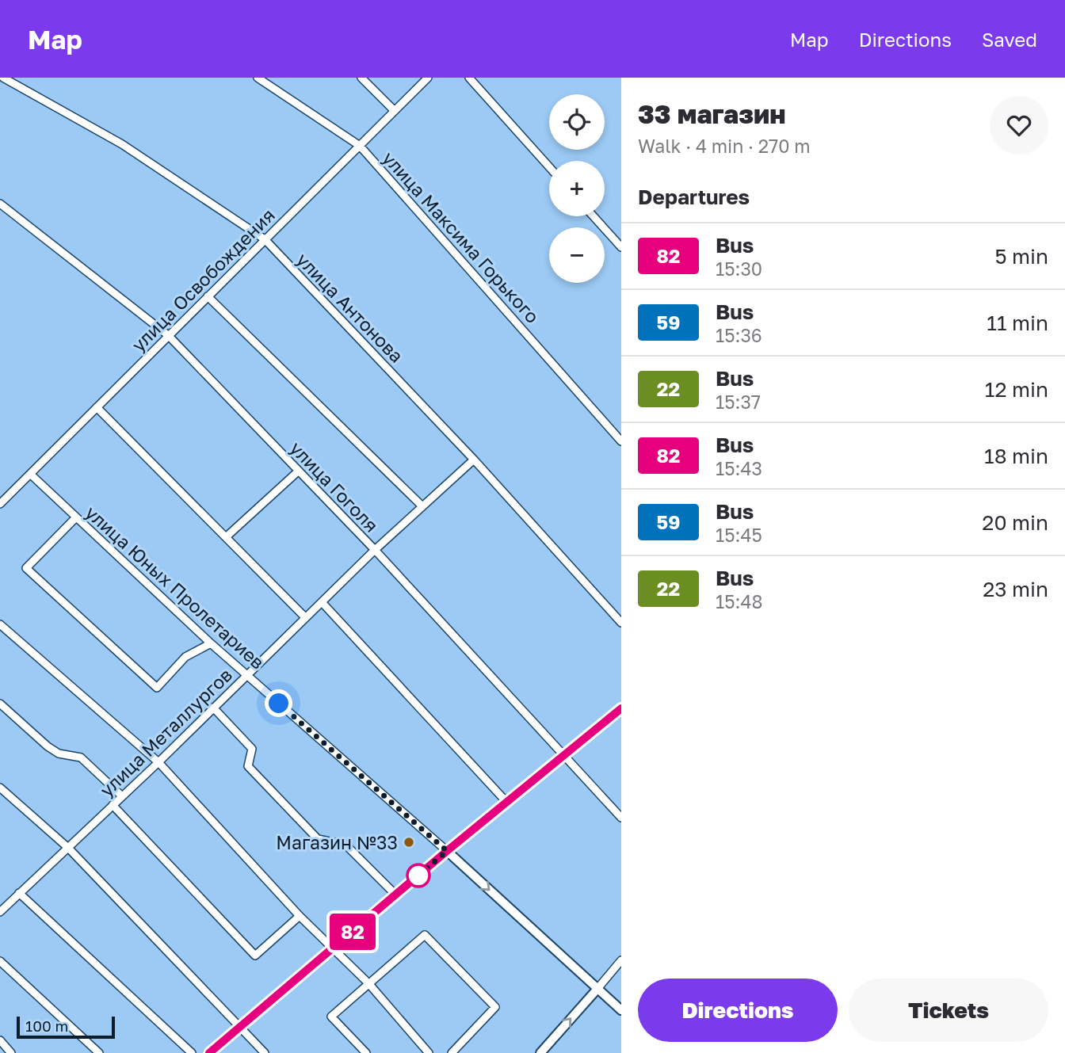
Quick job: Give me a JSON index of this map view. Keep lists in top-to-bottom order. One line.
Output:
{"streets":{"main road":["улица Юных Пролетариев"],"street":["улица Максима Горького","улица Освобождения","улица Антонова","улица Гоголя","улица Металлургов"]},"crossings":[["улица Максима Горького","улица Освобождения"],["улица Освобождения","улица Антонова"],["улица Освобождения","улица Гоголя"],["улица Освобождения","улица Юных Пролетариев"],["улица Антонова","улица Металлургов"],["улица Гоголя","улица Металлургов"],["улица Юных Пролетариев","улица Металлургов"]],"places":["Магазин №33"],"lines":["bus line 82"],"scale_bar":"100 m","page":{"header":"Map","nav":["Map","Directions","Saved"],"on_map":"82","heading":[["33 магазин","Walk · 4 min · 270 m"],"Departures"],"map_buttons":["+","−"],"list":[{"mark":"82","name":"Bus","note":"15:30","value":"5 min"},{"mark":"59","name":"Bus","note":"15:36","value":"11 min"},{"mark":"22","name":"Bus","note":"15:37","value":"12 min"},{"mark":"82","name":"Bus","note":"15:43","value":"18 min"},{"mark":"59","name":"Bus","note":"15:45","value":"20 min"},{"mark":"22","name":"Bus","note":"15:48","value":"23 min"}],"buttons":["Directions","Tickets"],"scale":"100 m"}}
